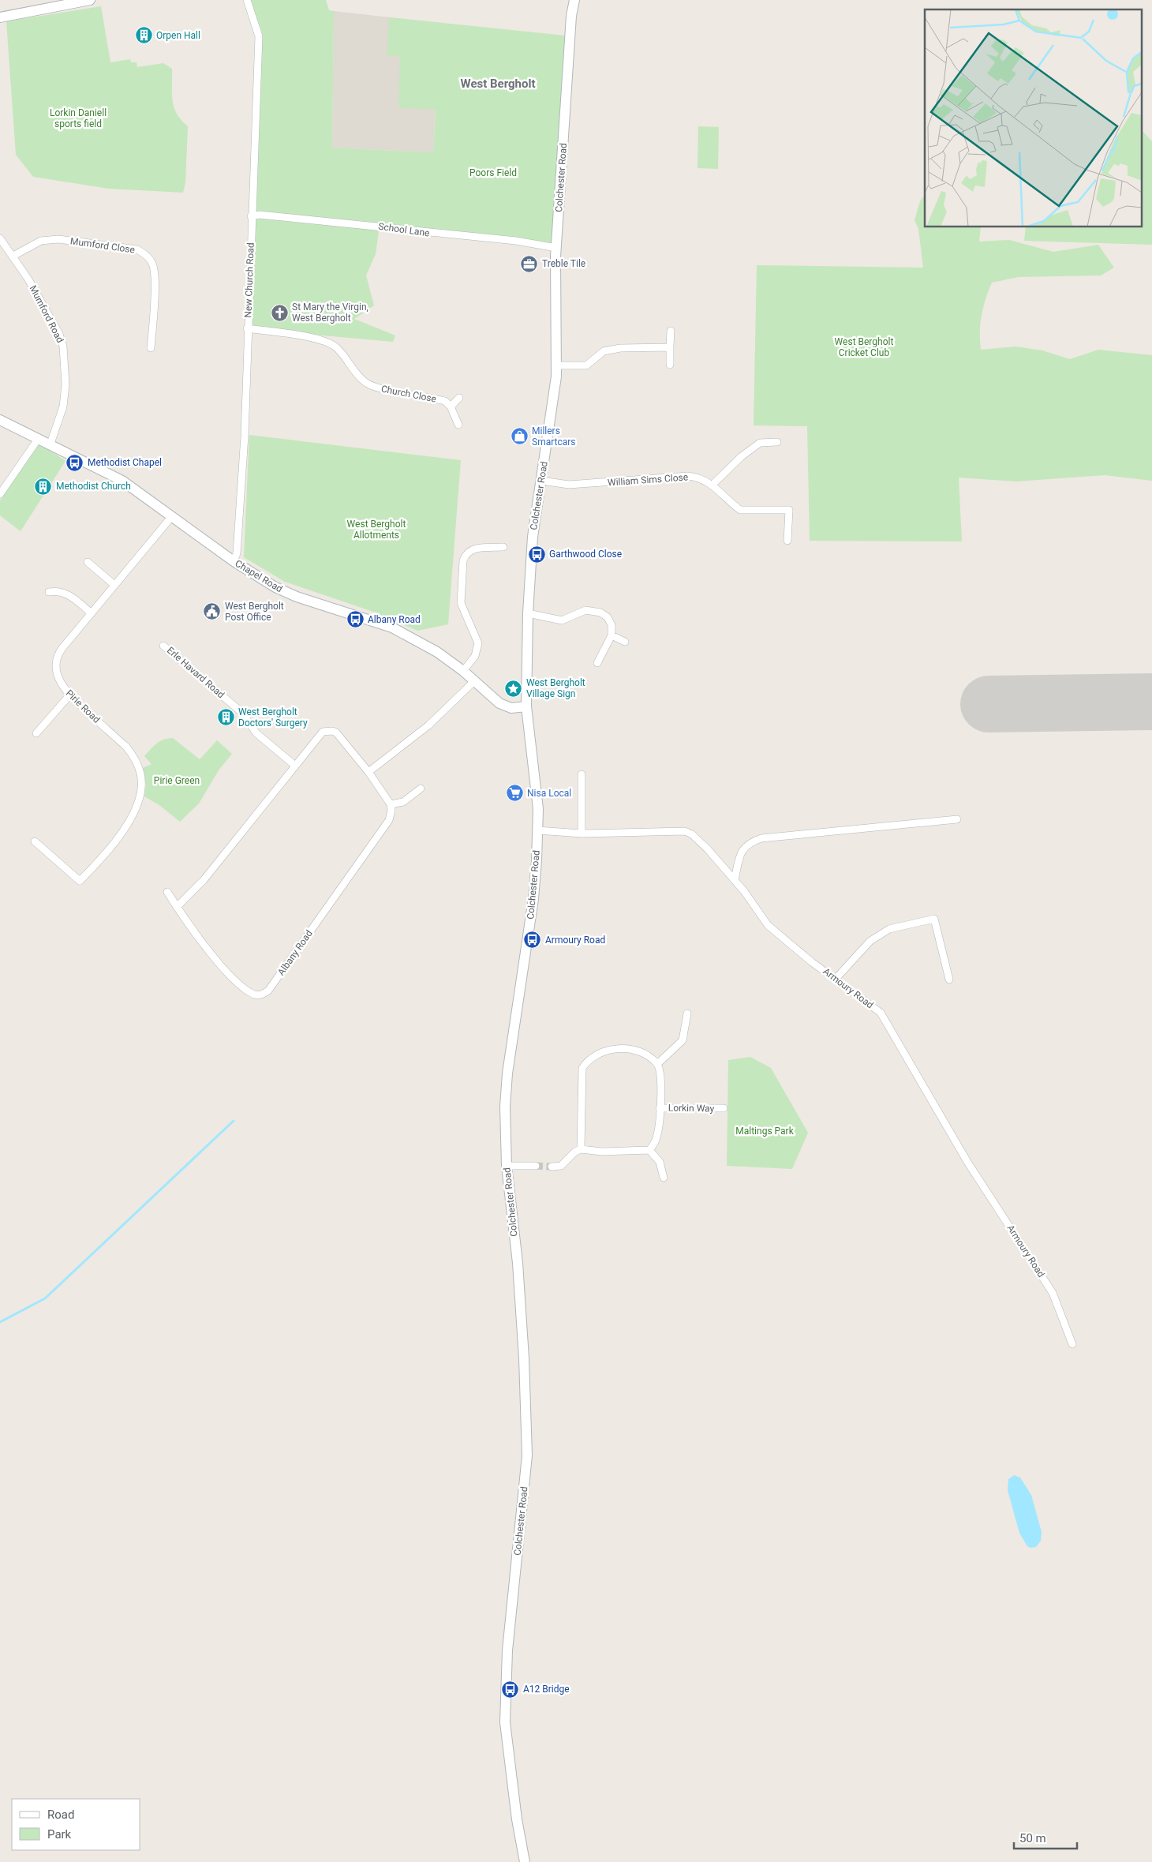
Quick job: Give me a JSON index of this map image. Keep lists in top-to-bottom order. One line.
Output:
{"streets":{"main road":["Colchester Road","Chapel Road"],"street":["School Lane","Mumford Close","New Church Road","Mumford Road","Church Close","William Sims Close","Erle Havard Road","Pirie Road","Albany Road","Armoury Road","Lorkin Way"]},"crossings":[["Colchester Road","School Lane"],["Colchester Road","William Sims Close"],["Colchester Road","Chapel Road"],["Colchester Road","Armoury Road"],["School Lane","New Church Road"],["Mumford Close","Mumford Road"],["New Church Road","Church Close"],["New Church Road","Chapel Road"],["Mumford Road","Chapel Road"],["Chapel Road","Pirie Road"]],"districts":["West Bergholt"],"parks":["Lorkin Daniell sports field","Poors Field","West Bergholt Cricket Club","West Bergholt Allotments","Pirie Green","Maltings Park"],"places":{"building":["Orpen Hall","Methodist Church","West Bergholt Doctors' Surgery"],"office":["Treble Tile"],"church":["St Mary the Virgin, West Bergholt"],"shop":["Millers Smartcars"],"bus stop":["Methodist Chapel","Garthwood Close","Albany Road","Armoury Road","A12 Bridge"],"public building":["West Bergholt Post Office"],"place":["West Bergholt Village Sign"],"supermarket":["Nisa Local"]},"legend":["Road","Park"],"scale_bar":"50 m"}
